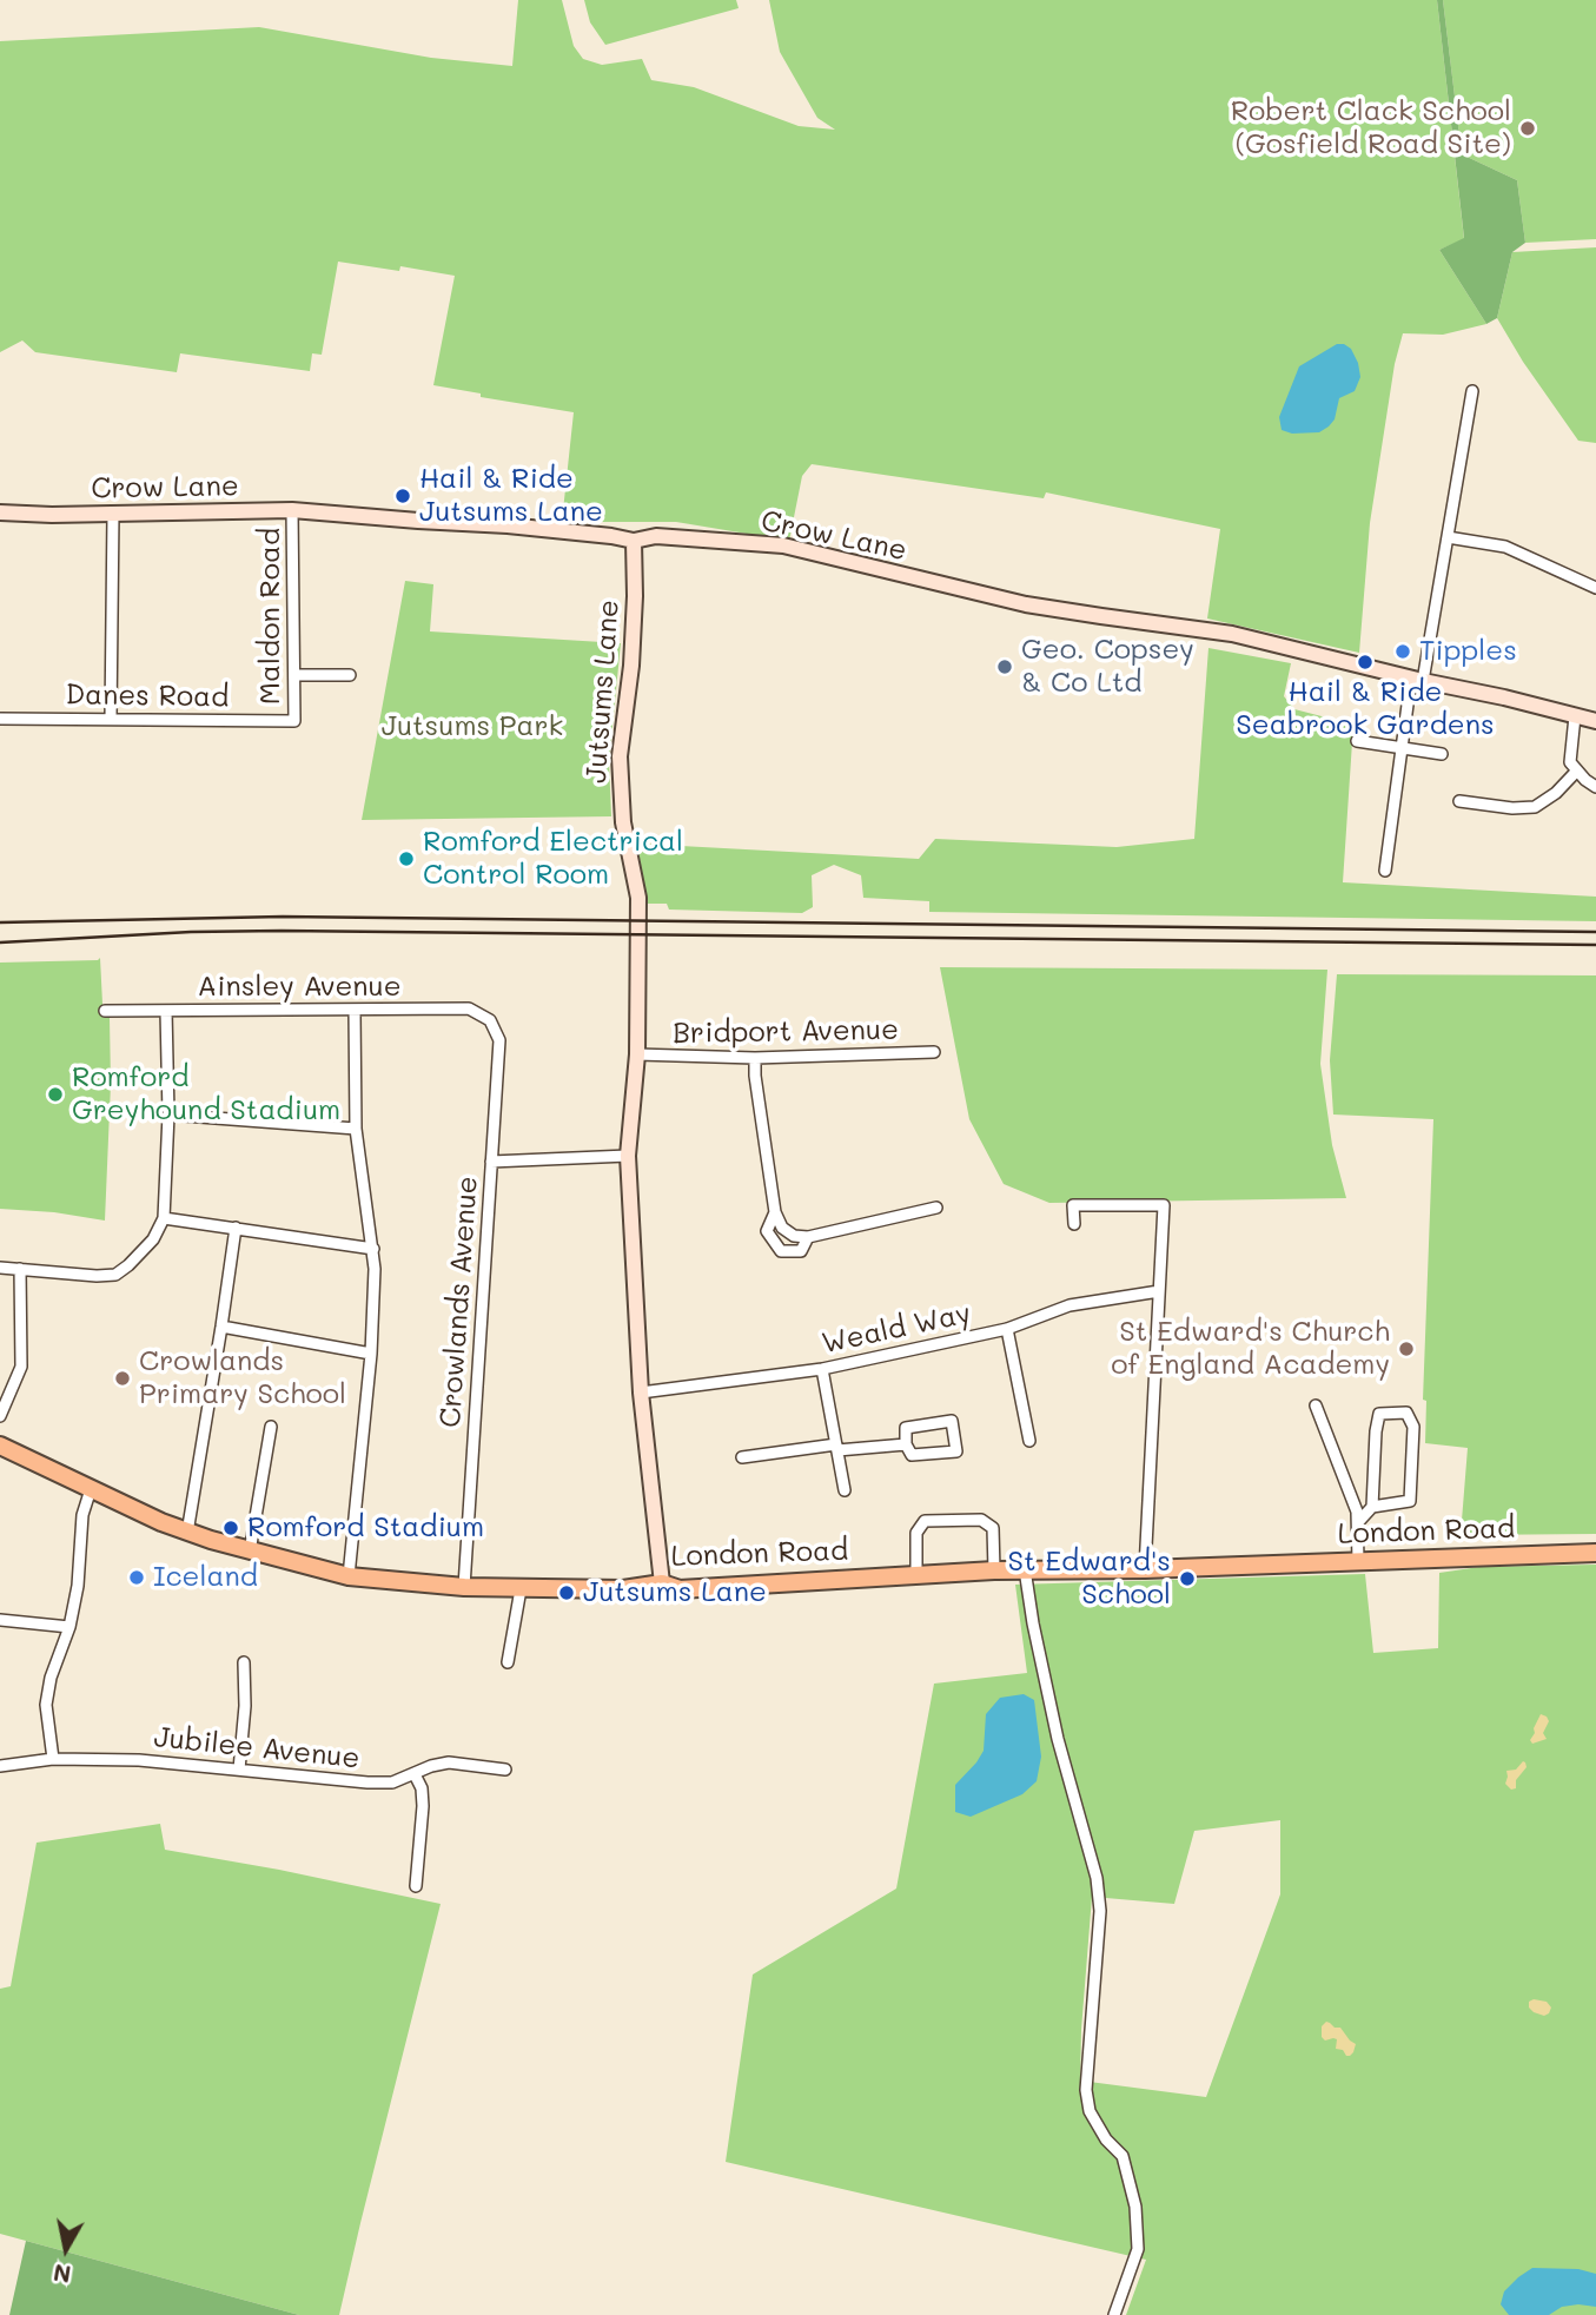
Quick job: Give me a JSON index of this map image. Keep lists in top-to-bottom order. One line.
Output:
{"streets":{"main road":["London Road"],"street":["Crow Lane","Maldon Road","Jutsums Lane","Danes Road","Ainsley Avenue","Bridport Avenue","Crowlands Avenue","Weald Way","Jubilee Avenue"]},"crossings":[["Crow Lane","Maldon Road"],["Crow Lane","Jutsums Lane"],["Maldon Road","Danes Road"],["Jutsums Lane","Bridport Avenue"],["Jutsums Lane","Weald Way"],["Jutsums Lane","London Road"],["Ainsley Avenue","Crowlands Avenue"],["Crowlands Avenue","London Road"]],"parks":["Jutsums Park"],"places":["Robert Clack School (Gosfield Road Site)","Hail & Ride Jutsums Lane","Tipples","Hail & Ride Seabrook Gardens","Geo. Copsey & Co Ltd","Romford Electrical Control Room","Romford Greyhound Stadium","St Edward's Church of England Academy","Crowlands Primary School","Romford Stadium","Iceland","St Edward's School","Jutsums Lane"],"north":"bottom"}
